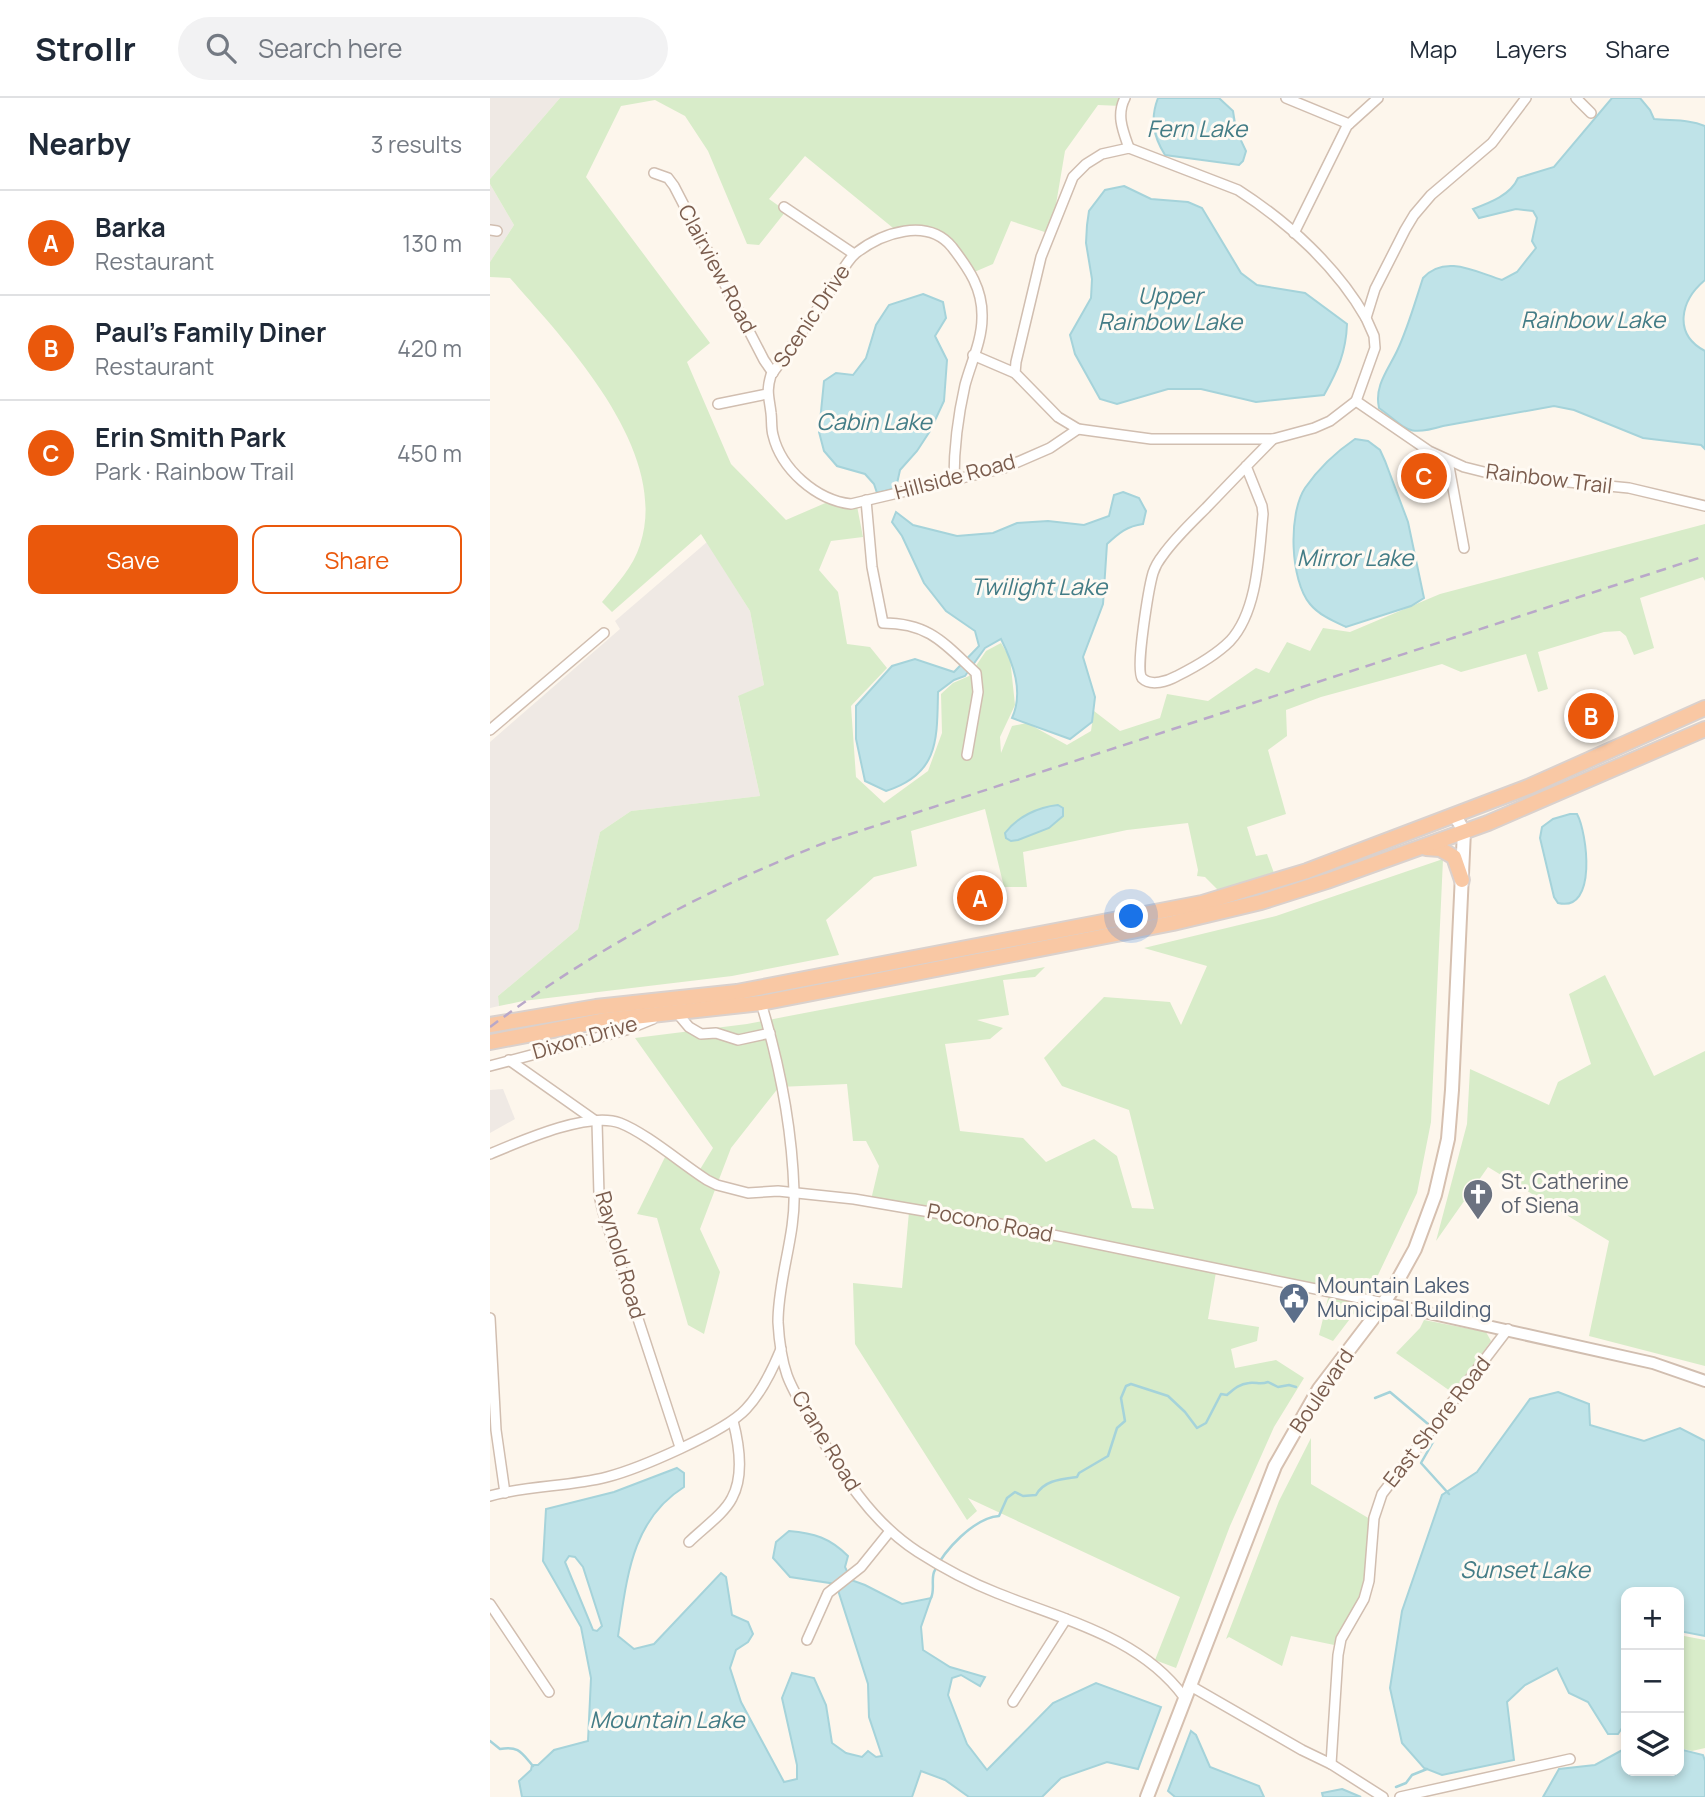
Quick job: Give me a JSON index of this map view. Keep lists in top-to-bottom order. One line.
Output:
{"streets":{"main road":["Boulevard"],"street":["Clairview Road","Scenic Drive","Hillside Road","Rainbow Trail","Dixon Drive","Pocono Road","Raynold Road","East Shore Road","Crane Road"]},"crossings":[["Clairview Road","Scenic Drive"],["Clairview Road","Hillside Road"],["Scenic Drive","Hillside Road"],["Pocono Road","Raynold Road"],["Pocono Road","Boulevard"],["Pocono Road","East Shore Road"],["Pocono Road","Crane Road"],["Boulevard","Crane Road"]],"water":["Fern Lake","Upper Rainbow Lake","Rainbow Lake","Cabin Lake","Mirror Lake","Twilight Lake","Sunset Lake","Mountain Lake"],"places":{"church":["St. Catherine of Siena"],"public building":["Mountain Lakes Municipal Building"]},"page":{"header":"Strollr","search":"Search here","nav":["Map","Layers","Share"],"heading":["Nearby","3 results"],"list":[{"mark":"A","name":"Barka","note":"Restaurant","value":"130 m"},{"mark":"B","name":"Paul's Family Diner","note":"Restaurant","value":"420 m"},{"mark":"C","name":"Erin Smith Park","note":"Park · Rainbow Trail","value":"450 m"}],"pins":["C","B","A"],"buttons":["Save","Share"],"map_buttons":["+","−"]}}
